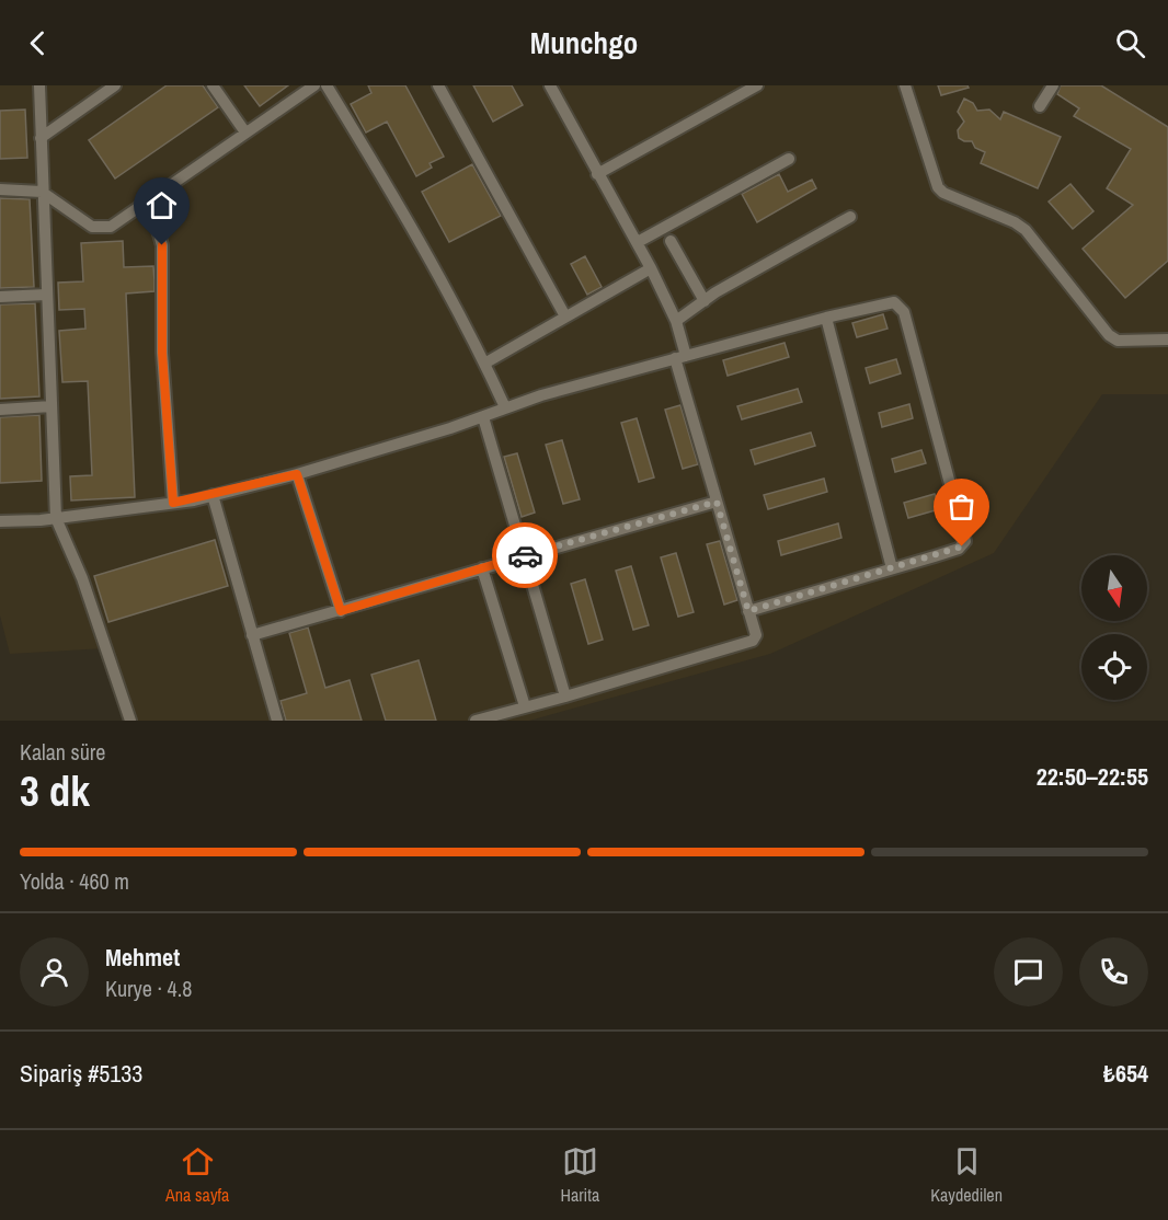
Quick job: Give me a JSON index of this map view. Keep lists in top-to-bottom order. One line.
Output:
{"north":"bottom","page":{"header":"Munchgo","heading":["3 dk","Kalan süre","22:50–22:55"],"panel":["Mehmet","Kurye · 4.8","Sipariş #5133","₺654"],"bar":"Yolda · 460 m","tabs":["Ana sayfa","Harita","Kaydedilen"]}}
